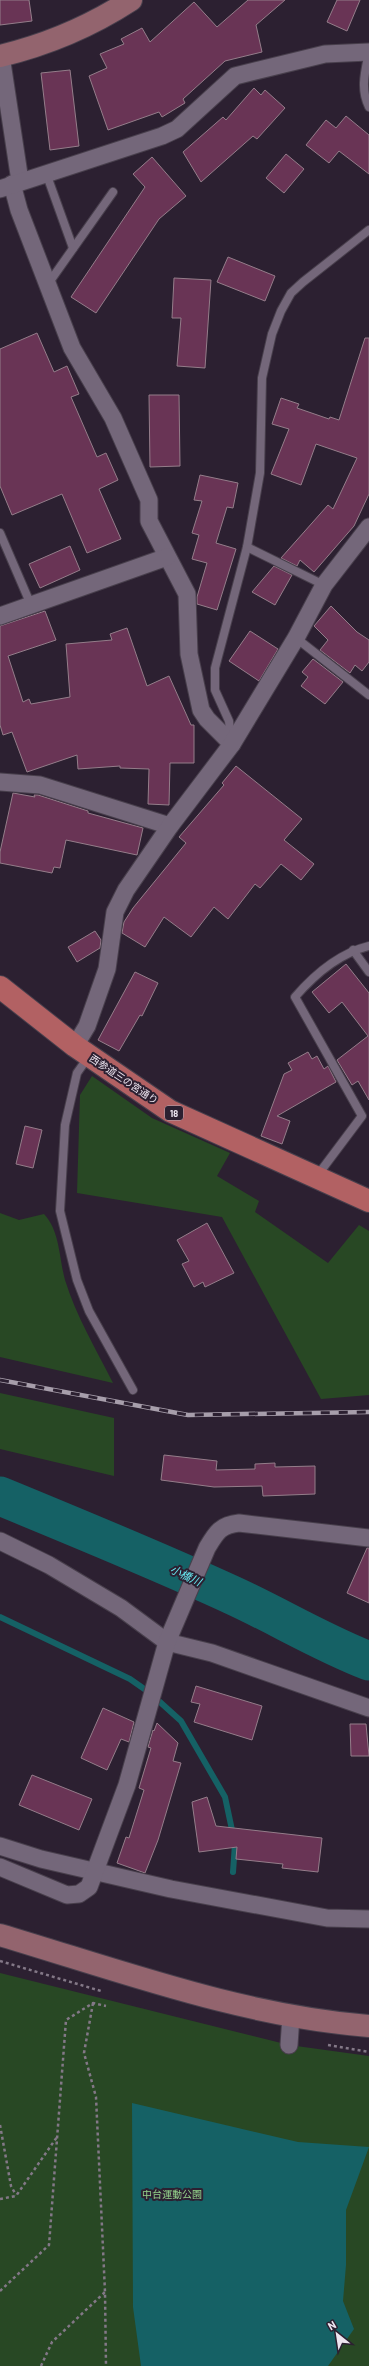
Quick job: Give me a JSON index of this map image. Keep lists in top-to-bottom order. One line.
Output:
{"streets":{"main road":["西参道三の宮通り","18"]},"water":["小橋川"],"parks":["中台運動公園"],"north":"top left"}
